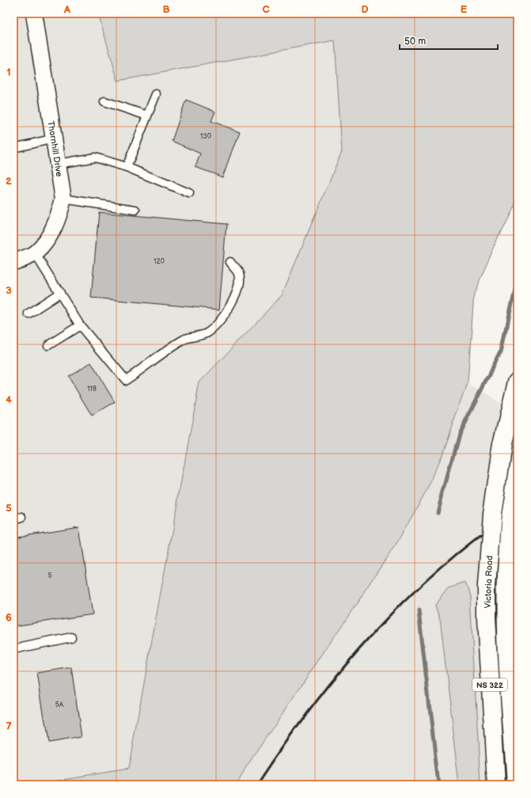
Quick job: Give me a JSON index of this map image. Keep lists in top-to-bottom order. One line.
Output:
{"streets":{"main road":["Victoria Road","NS 322"],"street":["Thornhill Drive"]},"house_numbers":["130","120","118","5","5A"],"scale_bar":"50 m","grid":{"columns":["A","B","C","D","E"],"rows":["1","2","3","4","5","6","7"]}}
